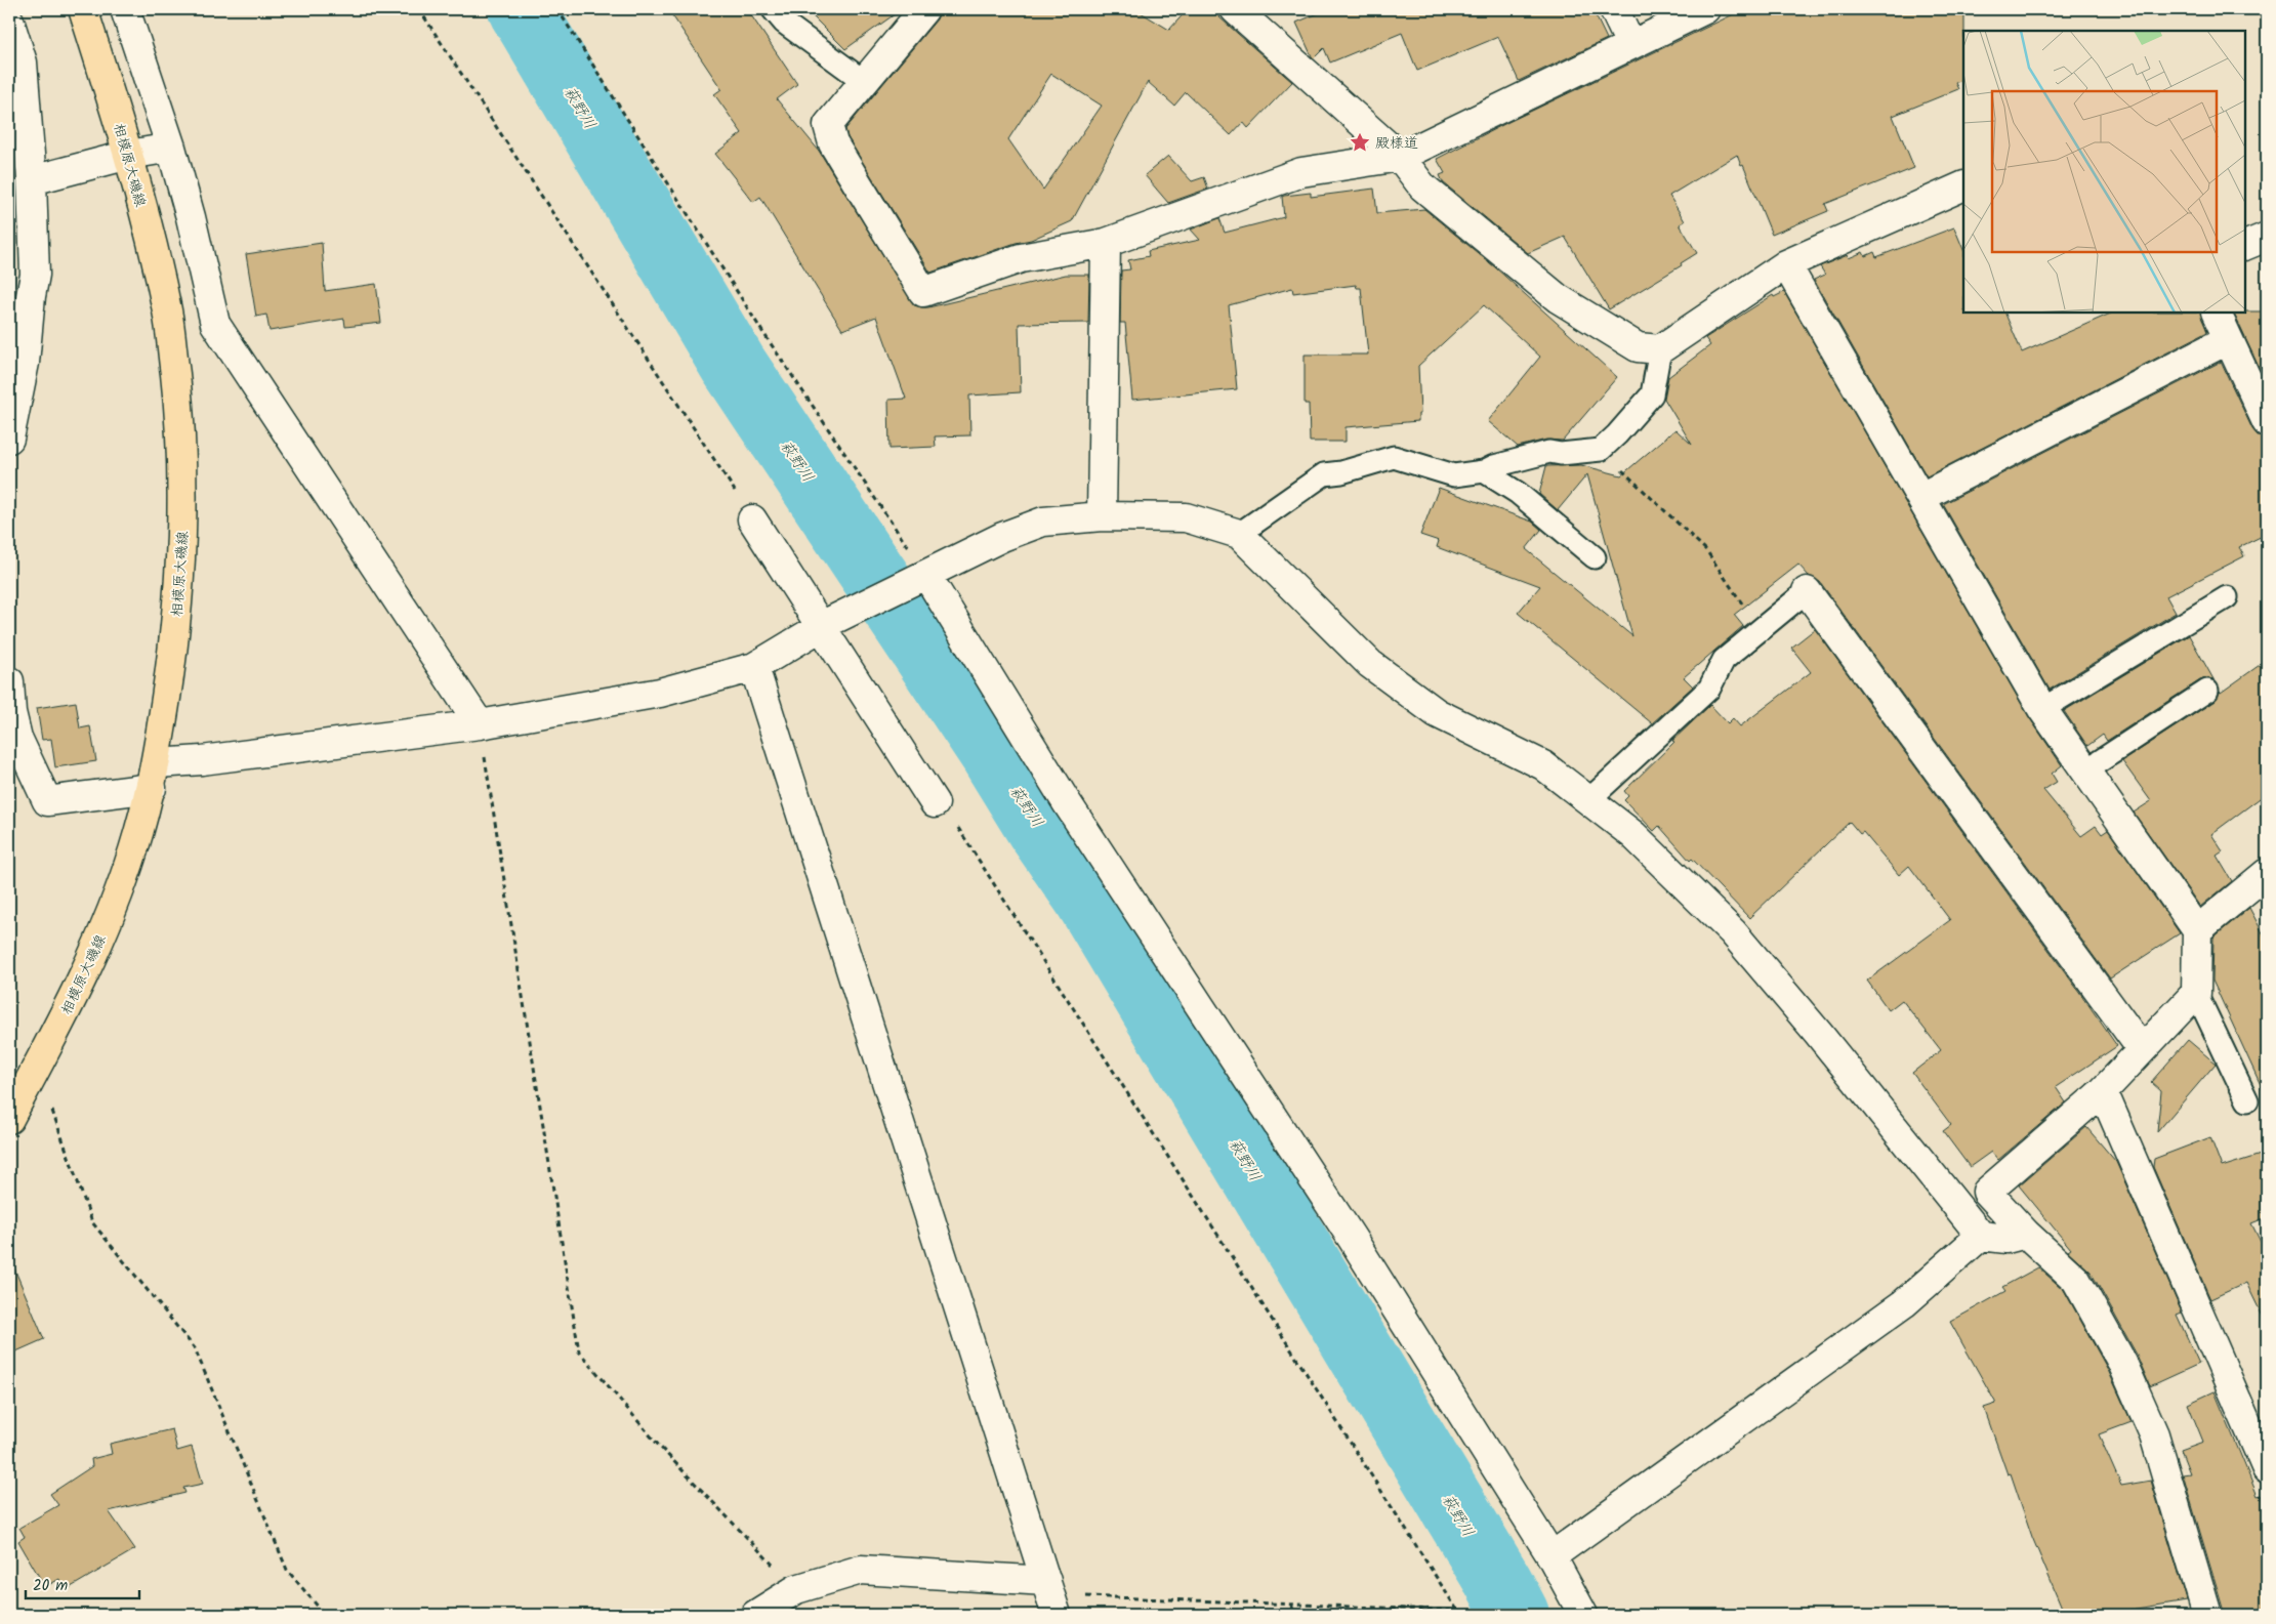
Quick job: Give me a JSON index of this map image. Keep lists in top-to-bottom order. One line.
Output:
{"streets":{"main road":["相模原大磯線"]},"water":["萩野川"],"places":{"place":["殿様道"]},"scale_bar":"20 m"}
